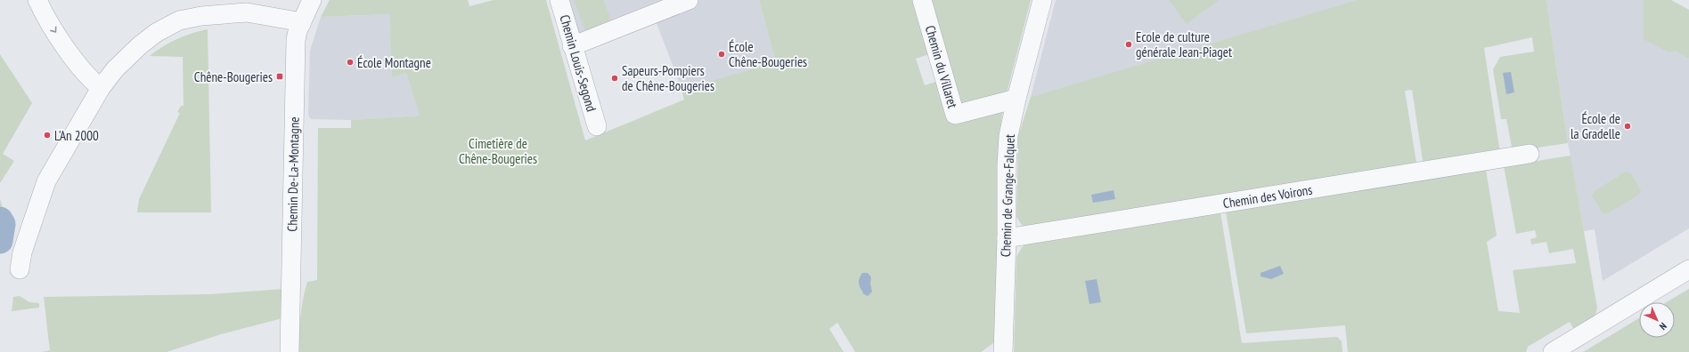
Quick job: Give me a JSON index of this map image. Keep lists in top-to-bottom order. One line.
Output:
{"streets":{"street":["Chemin Louis-Segond","Chemin du Villaret","Chemin De-La-Montagne","Chemin de Grange-Falquet","Chemin des Voirons"]},"crossings":[["Chemin du Villaret","Chemin de Grange-Falquet"],["Chemin de Grange-Falquet","Chemin des Voirons"]],"parks":["Cimetière de Chêne-Bougeries"],"places":{"other":["Ecole de culture générale Jean-Piaget","École Chêne-Bougeries","École Montagne","Sapeurs-Pompiers de Chêne-Bougeries","École de la Gradelle","L'An 2000"],"transit":["Chêne-Bougeries"]},"north":"bottom right"}
